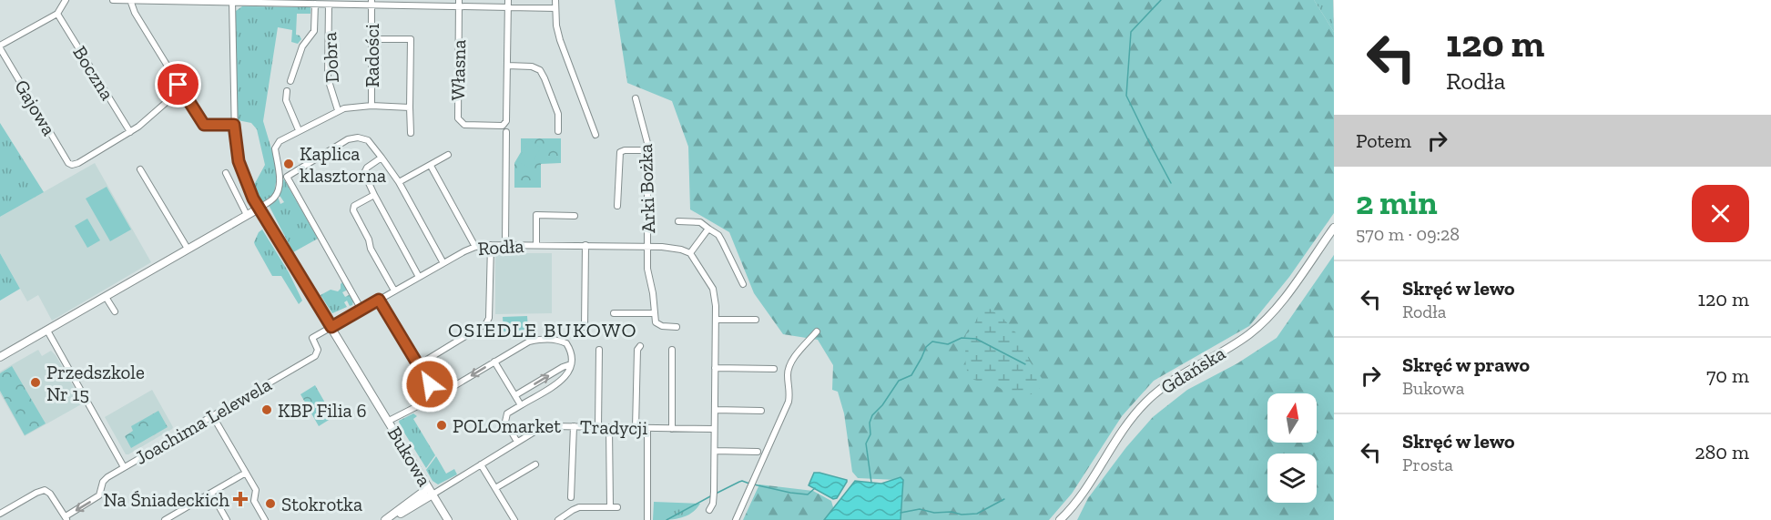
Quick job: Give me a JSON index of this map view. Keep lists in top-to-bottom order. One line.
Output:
{"streets":{"street":["Radości","Dobra","Własna","Boczna","Gajowa","Arki Bożka","Rodła","Gdańska","Joachima Lelewela","Tradycji","Bukowa"]},"crossings":[["Boczna","Gajowa"],["Arki Bożka","Rodła"],["Rodła","Joachima Lelewela"],["Rodła","Bukowa"],["Joachima Lelewela","Bukowa"],["Tradycji","Bukowa"]],"districts":["OSIEDLE BUKOWO"],"places":{"other":["Kaplica klasztorna","Przedszkole Nr 15","KBP Filia 6","POLOmarket","Stokrotka"],"health":["Na Śniadeckich"]},"north":"top","page":{"turn":["120 m","Rodła"],"then":"Potem","heading":["2 min","570 m · 09:28"],"list":[{"name":"Skręć w lewo","note":"Rodła","value":"120 m"},{"name":"Skręć w prawo","note":"Bukowa","value":"70 m"},{"name":"Skręć w lewo","note":"Prosta","value":"280 m"}]}}
